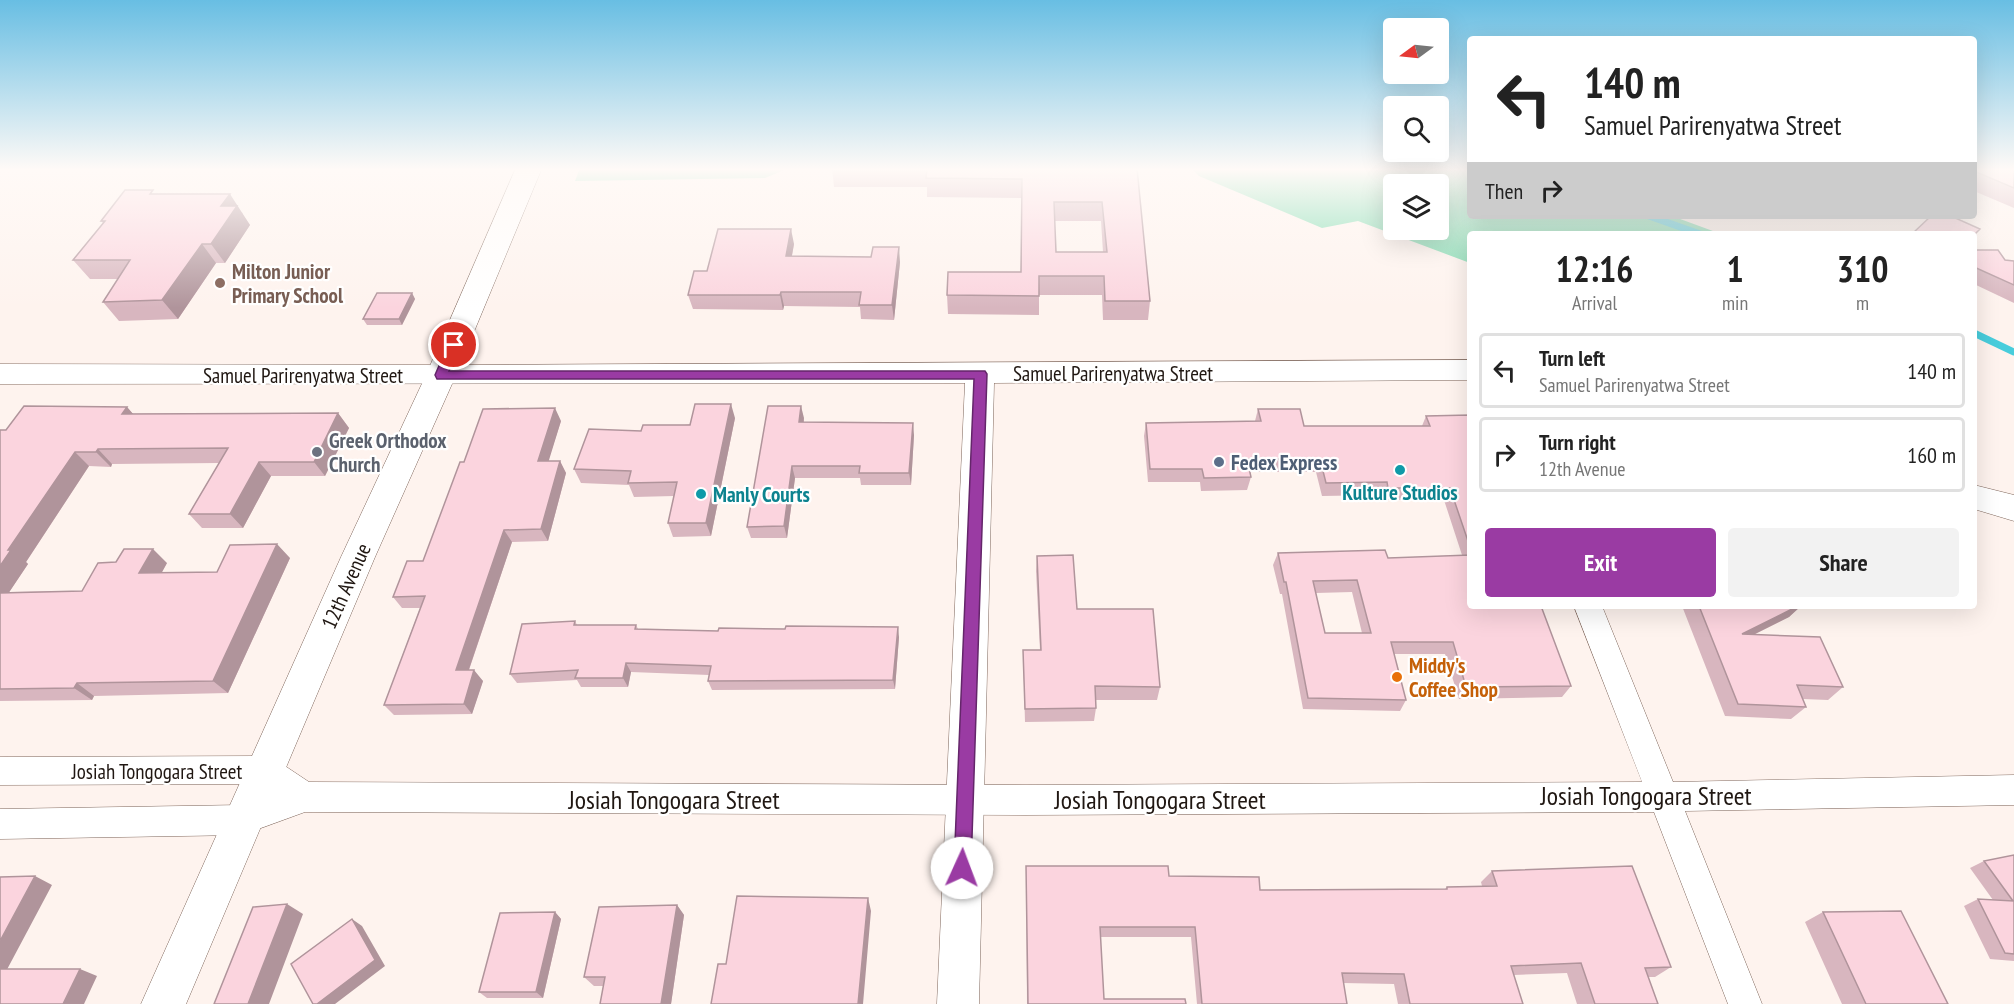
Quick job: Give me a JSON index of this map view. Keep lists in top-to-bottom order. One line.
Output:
{"streets":{"main road":["12th Avenue"],"street":["Samuel Parirenyatwa Street","Josiah Tongogara Street"]},"crossings":[["Samuel Parirenyatwa Street","12th Avenue"],["12th Avenue","Josiah Tongogara Street"]],"places":["Milton Junior Primary School","Greek Orthodox Church","Fedex Express","Kulture Studios","Manly Courts","Middy's Coffee Shop"],"north":"left","page":{"turn":["140 m","Samuel Parirenyatwa Street"],"then":"Then","eta":["12:16","Arrival","1","min","310","m"],"list":[{"name":"Turn left","note":"Samuel Parirenyatwa Street","value":"140 m"},{"name":"Turn right","note":"12th Avenue","value":"160 m"}],"buttons":["Exit","Share"]}}
